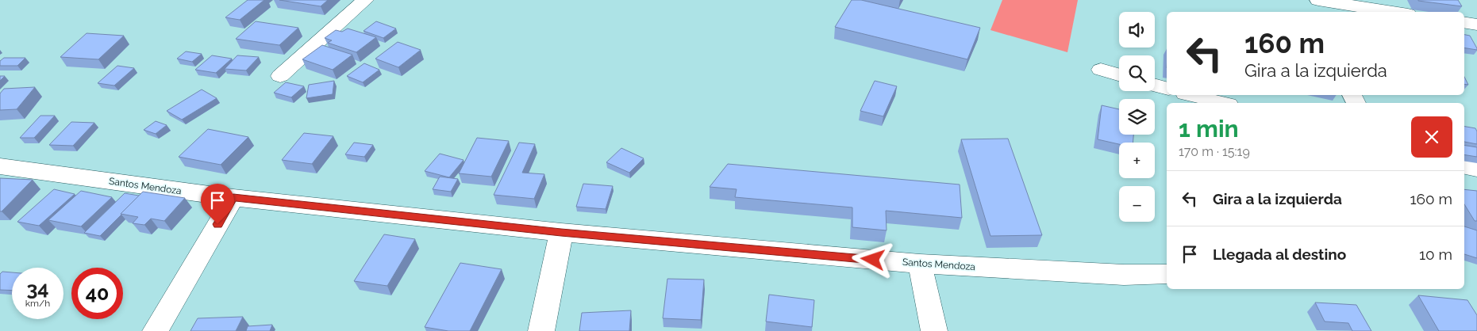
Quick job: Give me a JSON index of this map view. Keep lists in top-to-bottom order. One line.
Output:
{"streets":{"street":["Santos Mendoza"]},"page":{"map_buttons":["+","−"],"turn":["160 m","Gira a la izquierda"],"heading":["1 min","170 m · 15:19"],"list":[{"name":"Gira a la izquierda","value":"160 m"},{"name":"Llegada al destino","value":"10 m"}],"speed":"34 km/h","limit":"40"}}
